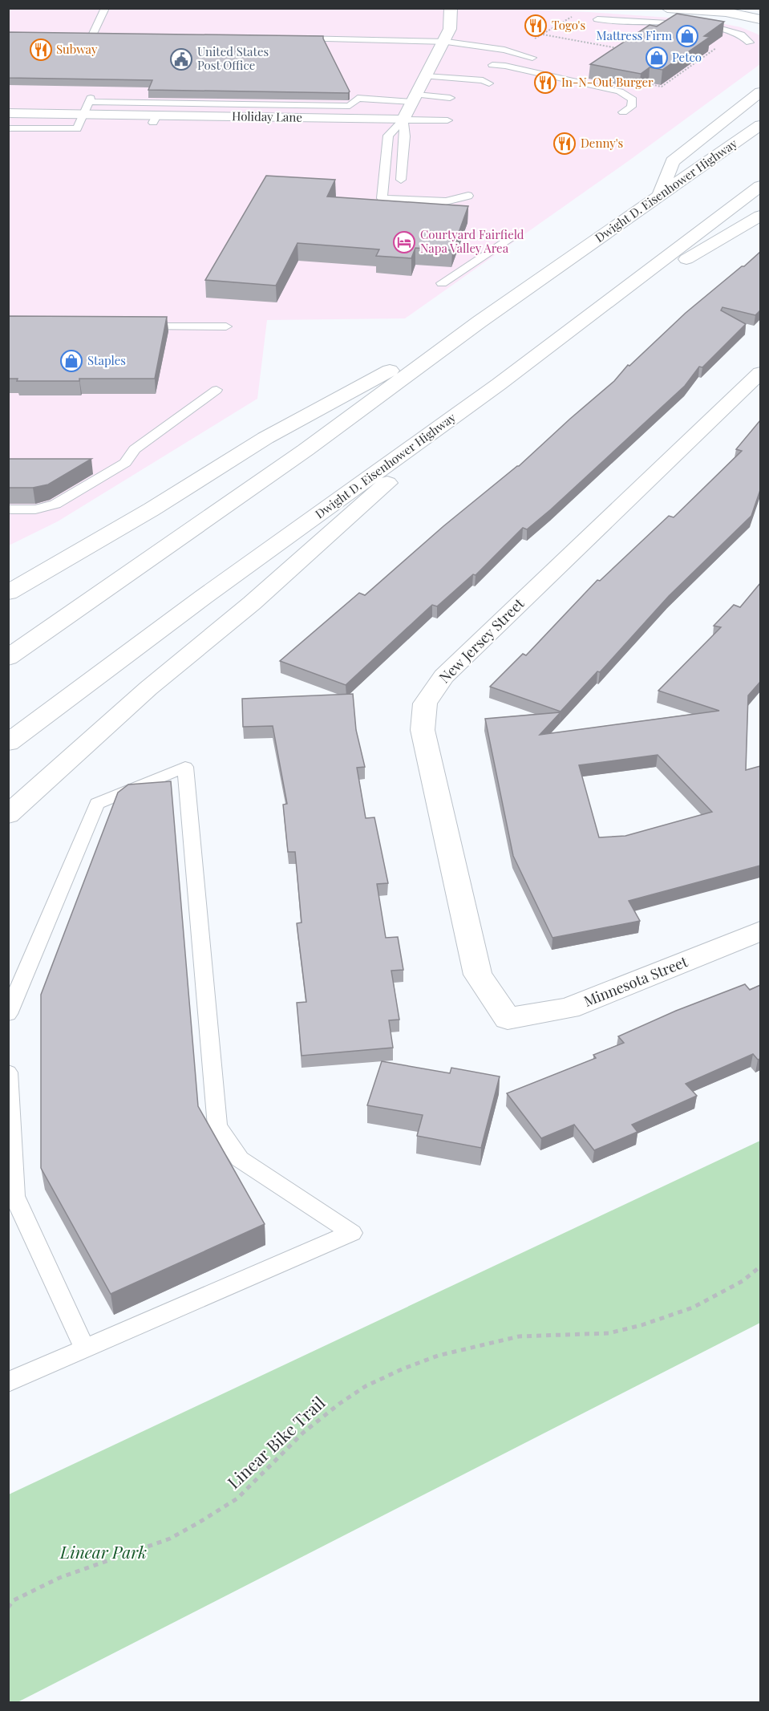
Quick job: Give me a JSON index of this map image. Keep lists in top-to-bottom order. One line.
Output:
{"streets":{"main road":["Holiday Lane","Dwight D. Eisenhower Highway","New Jersey Street","Minnesota Street"],"path":["Linear Bike Trail"]},"crossings":[["New Jersey Street","Minnesota Street"]],"parks":["Linear Park"],"places":{"restaurant":["Togo's","Subway","In-N-Out Burger","Denny's"],"shop":["Mattress Firm","Petco","Staples"],"public building":["United States Post Office"],"hotel":["Courtyard Fairfield Napa Valley Area"]}}
